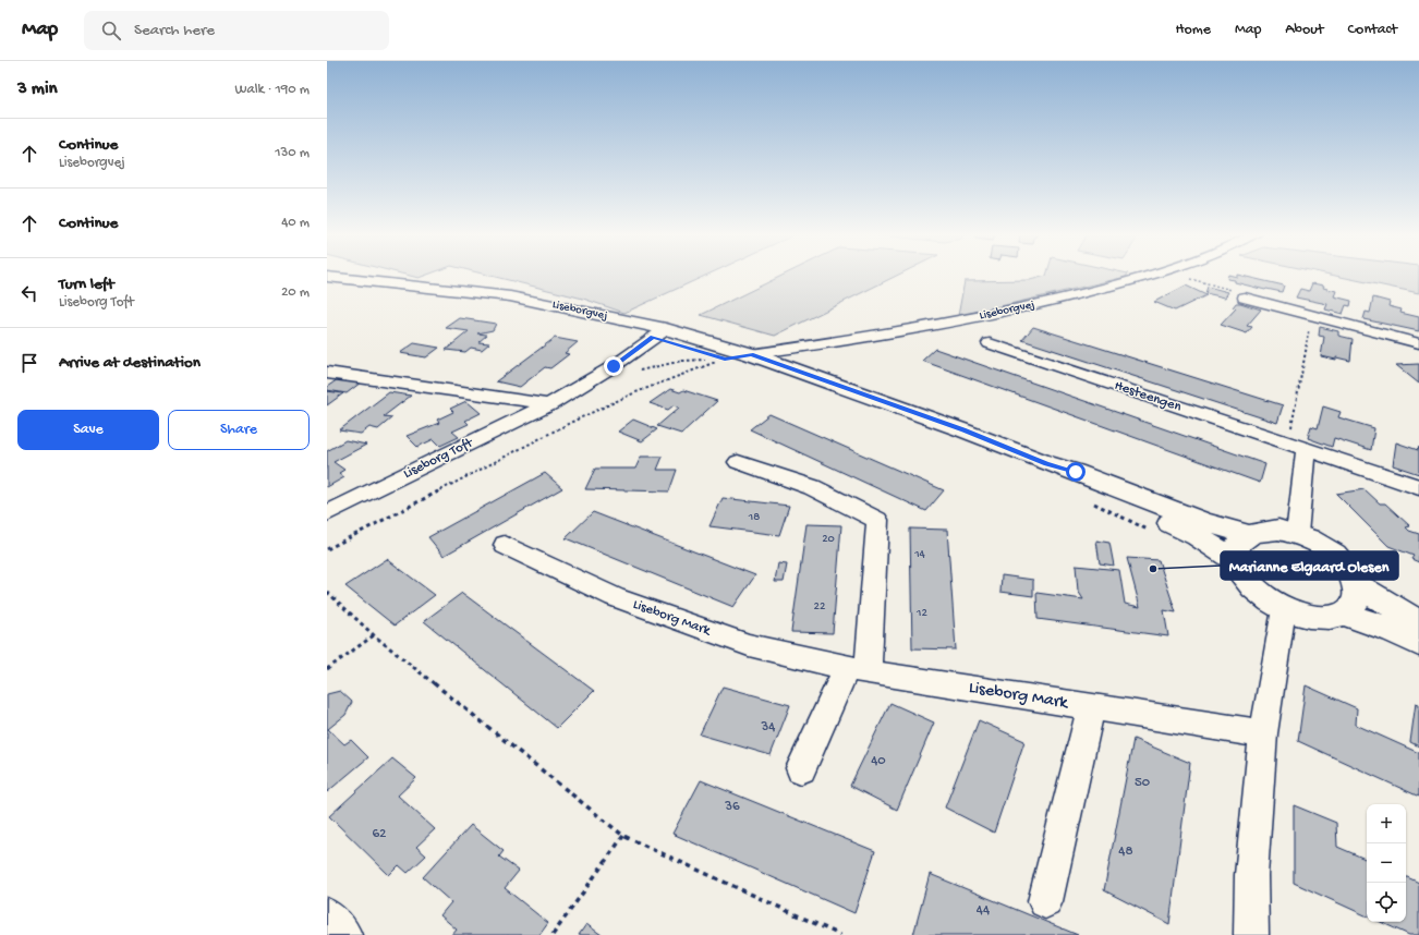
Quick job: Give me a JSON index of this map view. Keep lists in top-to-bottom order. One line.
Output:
{"streets":{"street":["Liseborgvej","Hesteengen","Liseborg Toft","Liseborg Mark"]},"crossings":[["Liseborgvej","Liseborg Toft"]],"places":["Marianne Elgaard Olesen"],"house_numbers":["18","20","14","22","12","34","40","50","36","62","48","44"],"page":{"header":"Map","search":"Search here","nav":["Home","Map","About","Contact"],"heading":["3 min","Walk · 190 m"],"list":[["Continue","Liseborgvej","130 m"],["Continue","40 m"],["Turn left","Liseborg Toft","20 m"],"Arrive at destination"],"buttons":["Save","Share"],"map_buttons":["+","−"]}}
